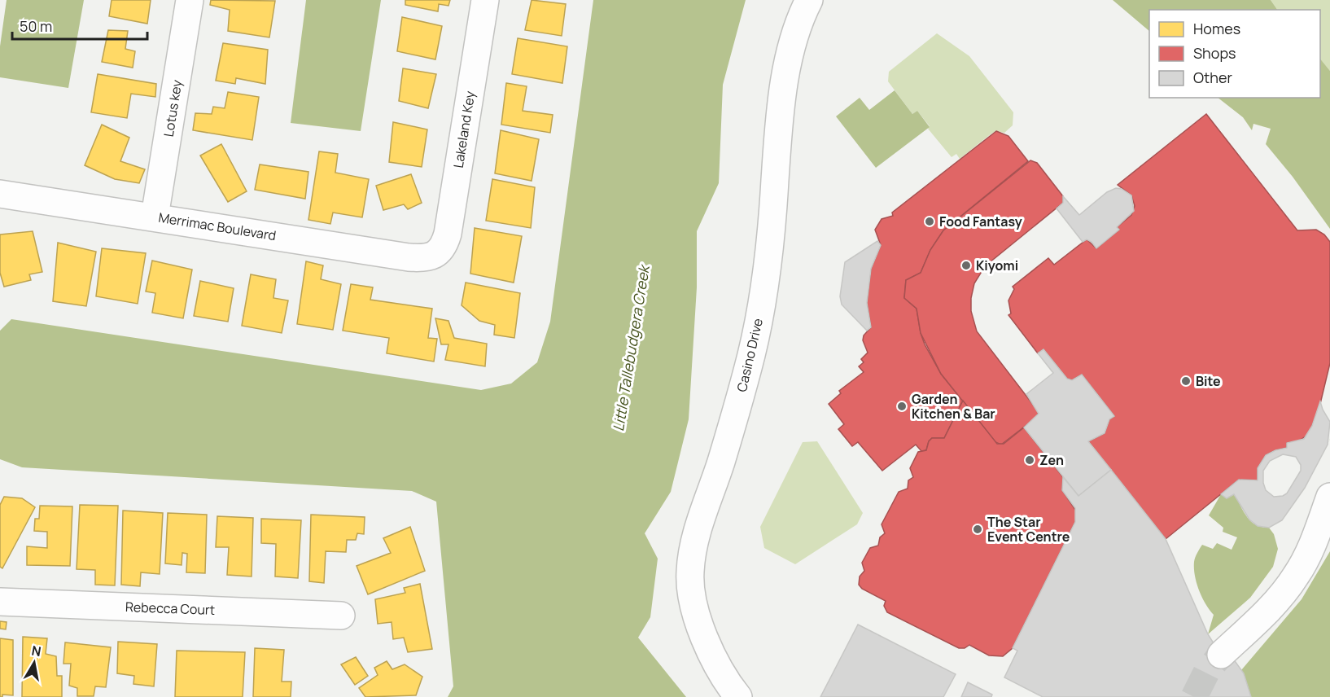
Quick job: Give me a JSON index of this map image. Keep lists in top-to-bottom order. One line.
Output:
{"streets":{"street":["Lotus key","Lakeland Key","Merrimac Boulevard","Casino Drive","Rebecca Court"]},"crossings":[["Lotus key","Merrimac Boulevard"],["Lakeland Key","Merrimac Boulevard"]],"water":["Little Tallebudgera Creek"],"places":["Food Fantasy","Kiyomi","Bite","Garden Kitchen & Bar","Zen","The Star Event Centre"],"legend":["Homes","Shops","Other"],"scale_bar":"50 m","north":"top"}
